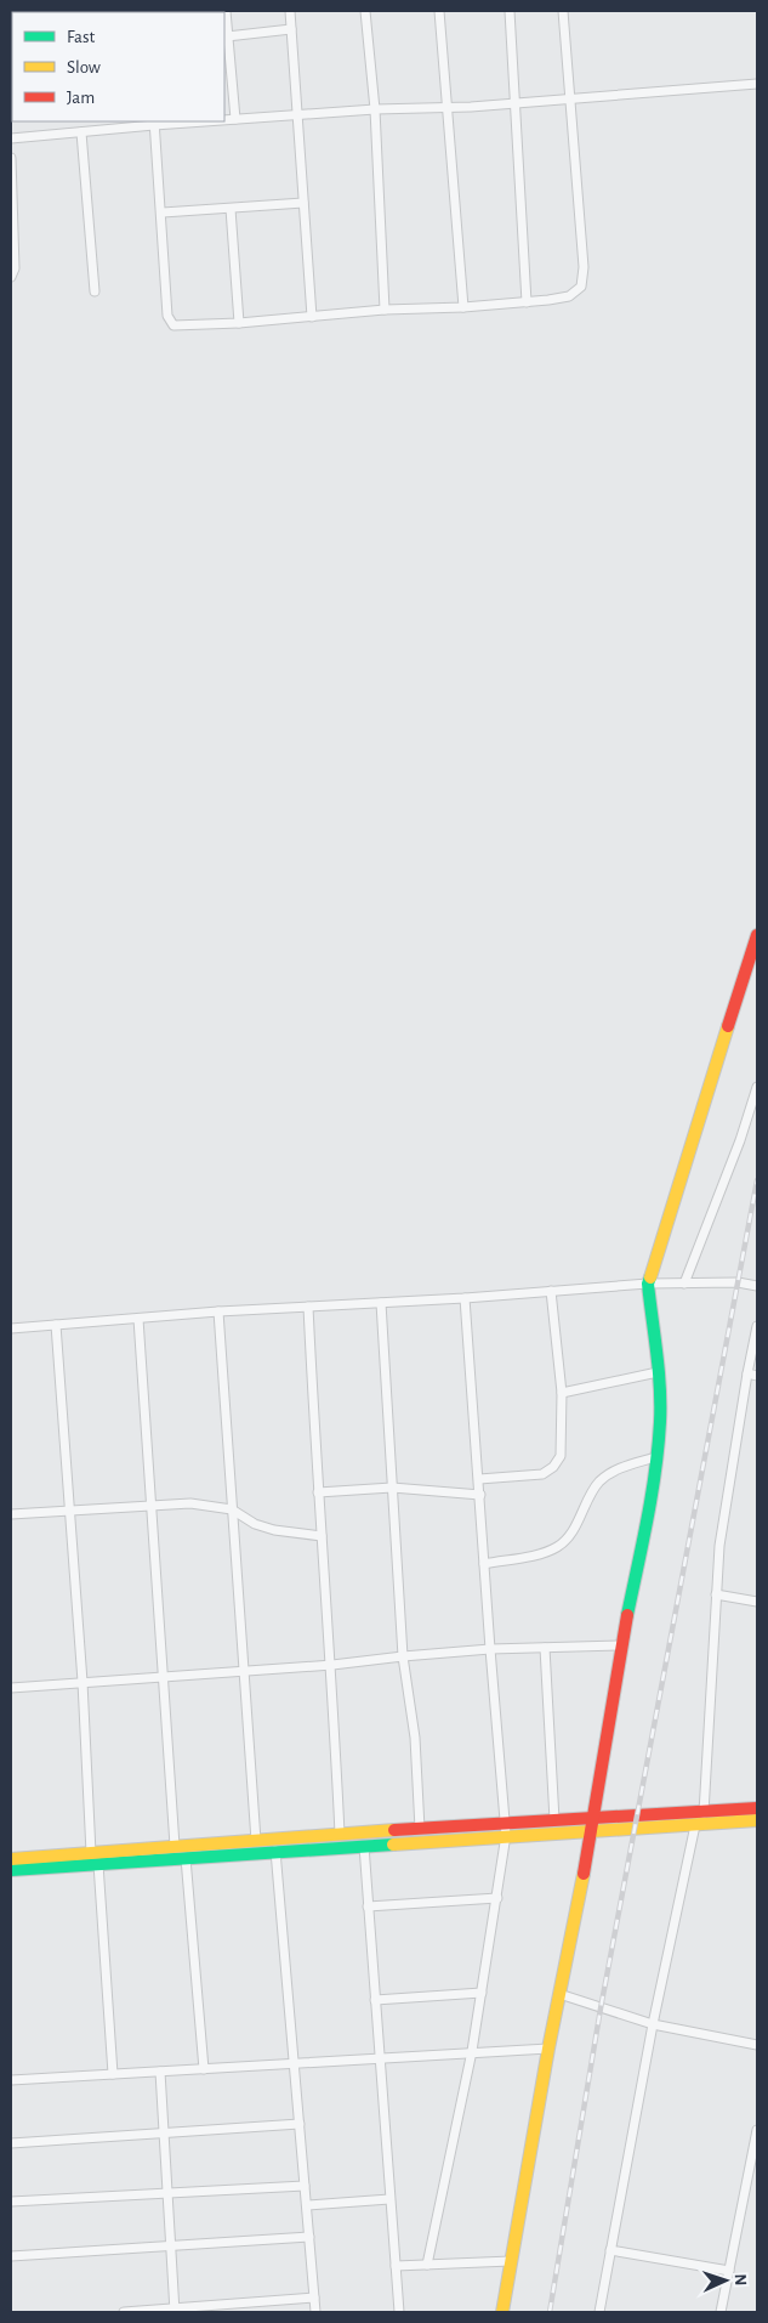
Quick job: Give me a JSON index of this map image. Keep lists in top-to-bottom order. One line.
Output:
{"legend":["Fast","Slow","Jam"],"north":"right"}
